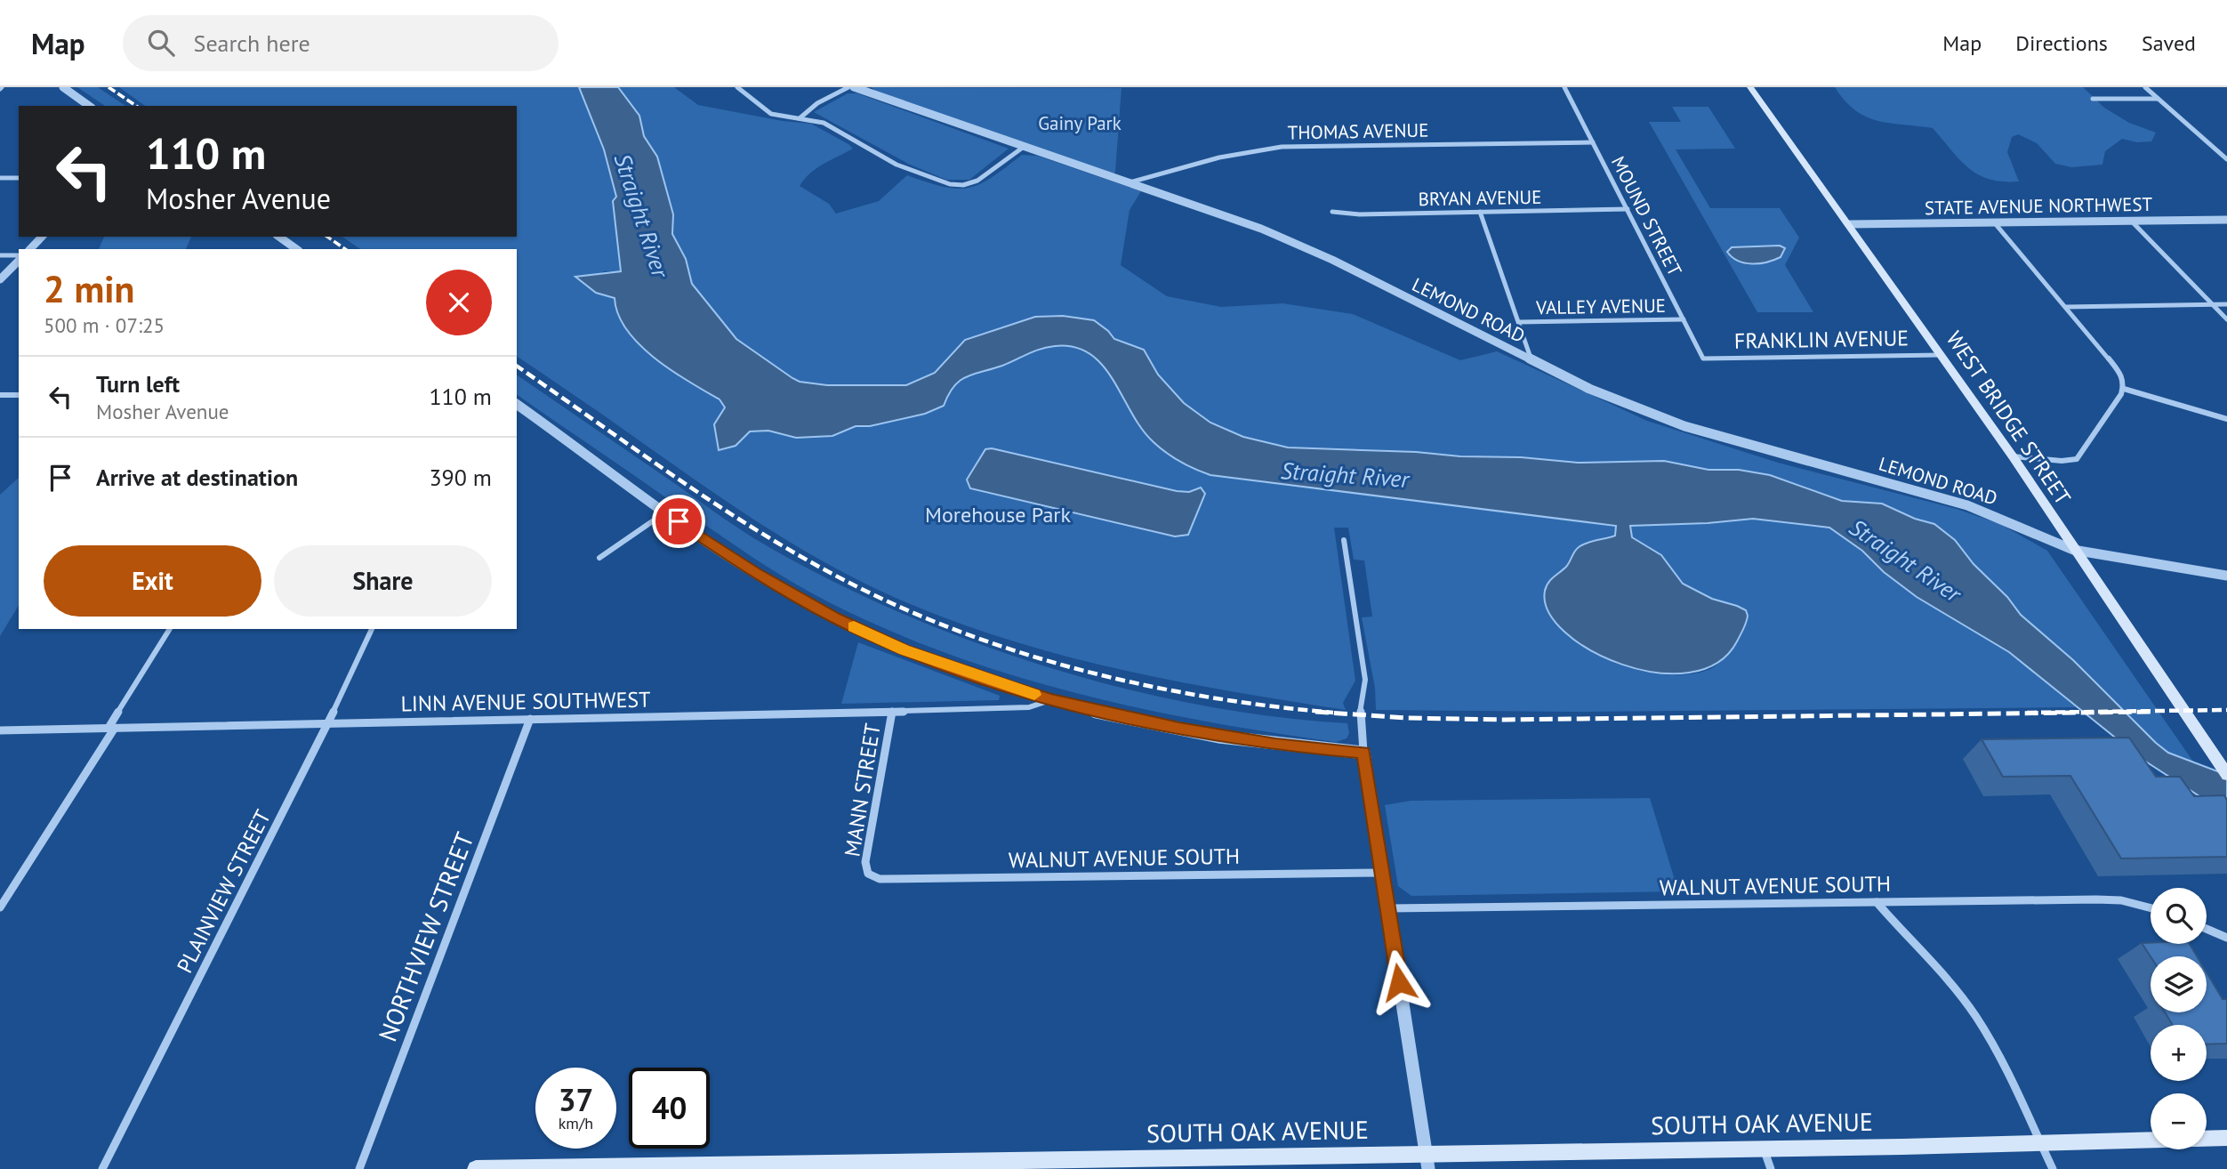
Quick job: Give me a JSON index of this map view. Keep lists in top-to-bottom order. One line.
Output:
{"streets":{"main road":["WEST BRIDGE STREET","SOUTH OAK AVENUE"],"street":["THOMAS AVENUE","BRYAN AVENUE","STATE AVENUE NORTHWEST","MOUND STREET","VALLEY AVENUE","LEMOND ROAD","FRANKLIN AVENUE","LINN AVENUE SOUTHWEST","MANN STREET","WALNUT AVENUE SOUTH","PLAINVIEW STREET","NORTHVIEW STREET"]},"crossings":[["THOMAS AVENUE","MOUND STREET"],["THOMAS AVENUE","LEMOND ROAD"],["BRYAN AVENUE","MOUND STREET"],["STATE AVENUE NORTHWEST","WEST BRIDGE STREET"],["MOUND STREET","VALLEY AVENUE"],["MOUND STREET","FRANKLIN AVENUE"],["LEMOND ROAD","WEST BRIDGE STREET"],["FRANKLIN AVENUE","WEST BRIDGE STREET"],["LINN AVENUE SOUTHWEST","MANN STREET"],["LINN AVENUE SOUTHWEST","PLAINVIEW STREET"],["LINN AVENUE SOUTHWEST","NORTHVIEW STREET"],["MANN STREET","WALNUT AVENUE SOUTH"]],"water":["Straight River"],"parks":["Gainy Park","Morehouse Park"],"page":{"header":"Map","search":"Search here","nav":["Map","Directions","Saved"],"turn":["110 m","Mosher Avenue"],"heading":["2 min","500 m · 07:25"],"list":[{"name":"Turn left","note":"Mosher Avenue","value":"110 m"},{"name":"Arrive at destination","value":"390 m"}],"buttons":["Exit","Share"],"map_buttons":["+","−"],"speed":"37 km/h","limit":"40"}}
